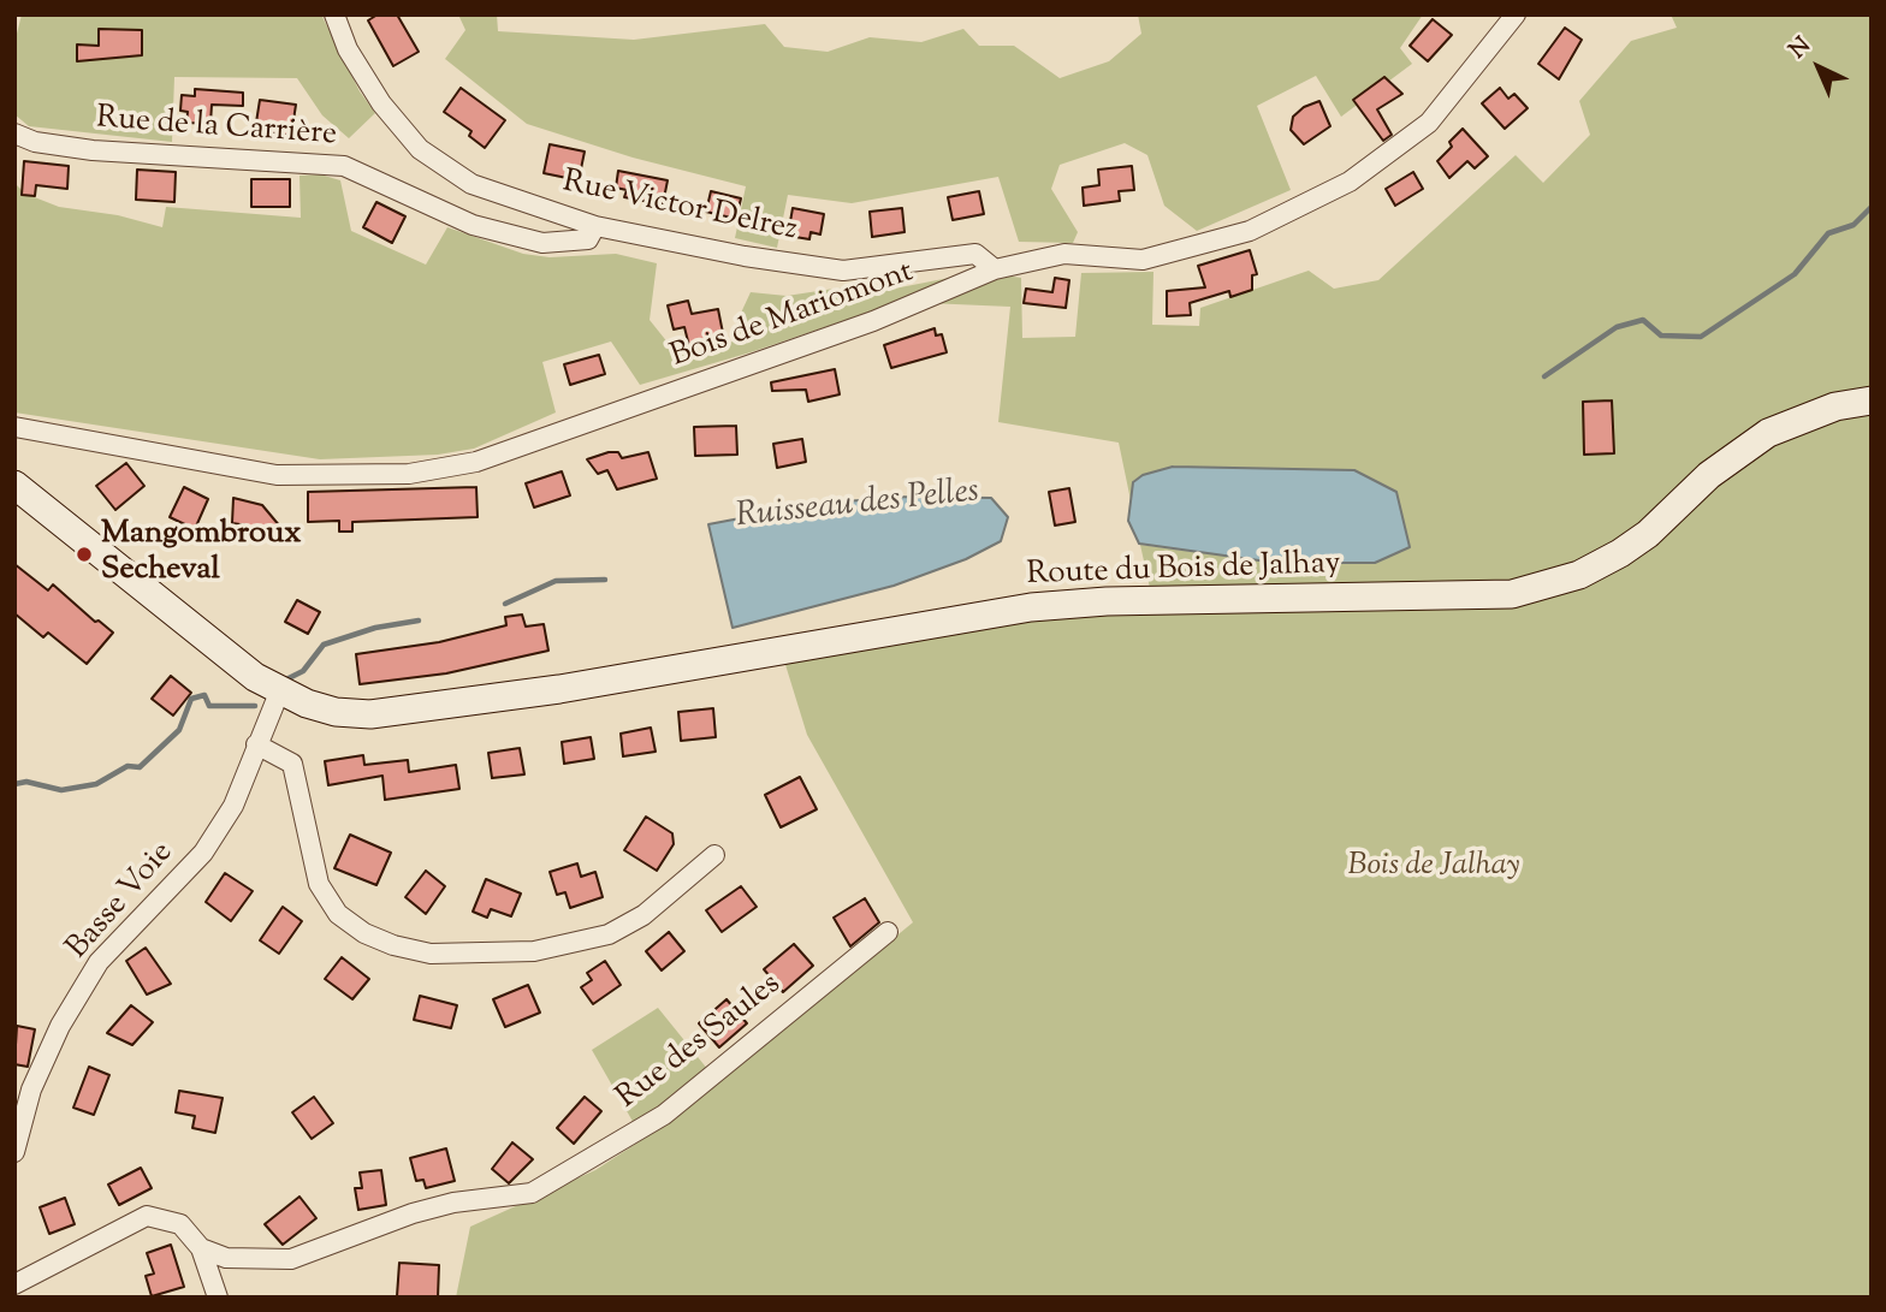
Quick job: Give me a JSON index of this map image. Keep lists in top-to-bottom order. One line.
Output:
{"streets":{"main road":["Route du Bois de Jalhay"],"street":["Rue de la Carrière","Rue Victor Delrez","Bois de Mariomont","Basse Voie","Rue des Saules"]},"crossings":[["Rue de la Carrière","Rue Victor Delrez"],["Rue Victor Delrez","Bois de Mariomont"],["Route du Bois de Jalhay","Basse Voie"]],"water":["Ruisseau des Pelles"],"parks":["Bois de Jalhay"],"places":["Mangombroux Secheval"],"north":"top left"}
